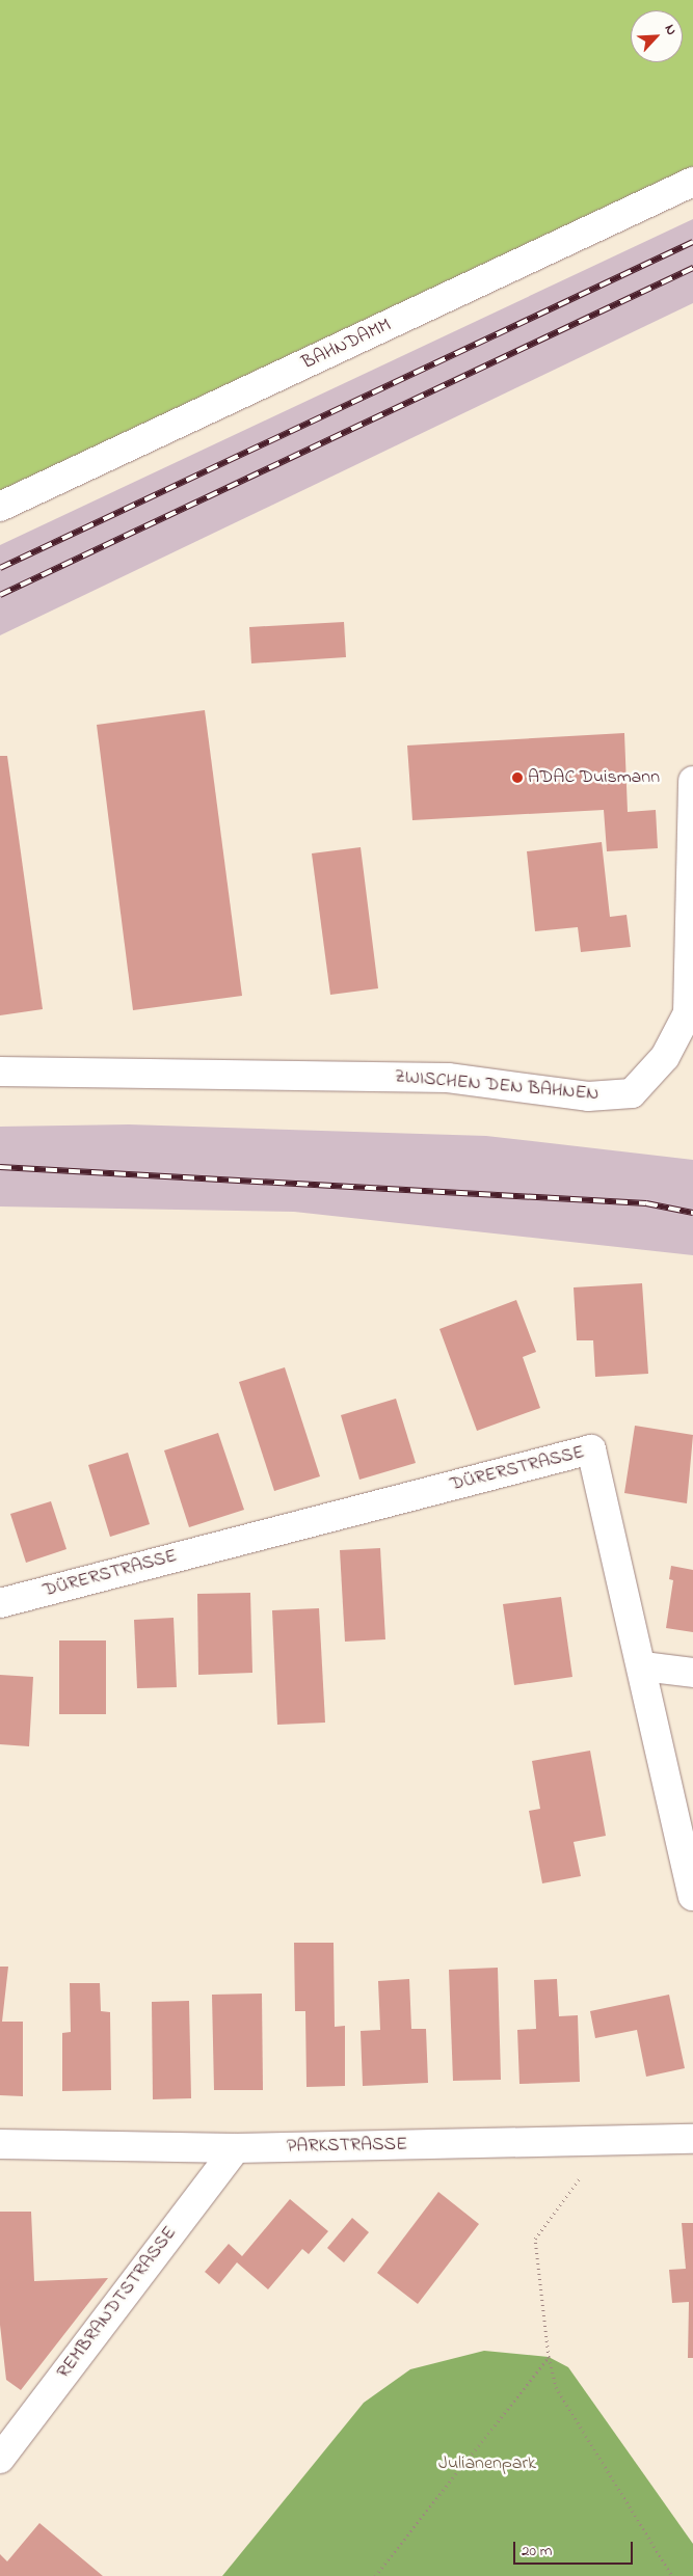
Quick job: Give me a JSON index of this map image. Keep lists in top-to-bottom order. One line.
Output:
{"streets":{"street":["BAHNDAMM","ZWISCHEN DEN BAHNEN","DÜRERSTRASSE","PARKSTRASSE","REMBRANDTSTRASSE"]},"crossings":[["PARKSTRASSE","REMBRANDTSTRASSE"]],"parks":["Julianenpark"],"places":["ADAC Duismann"],"scale_bar":"20 m","north":"top right"}
